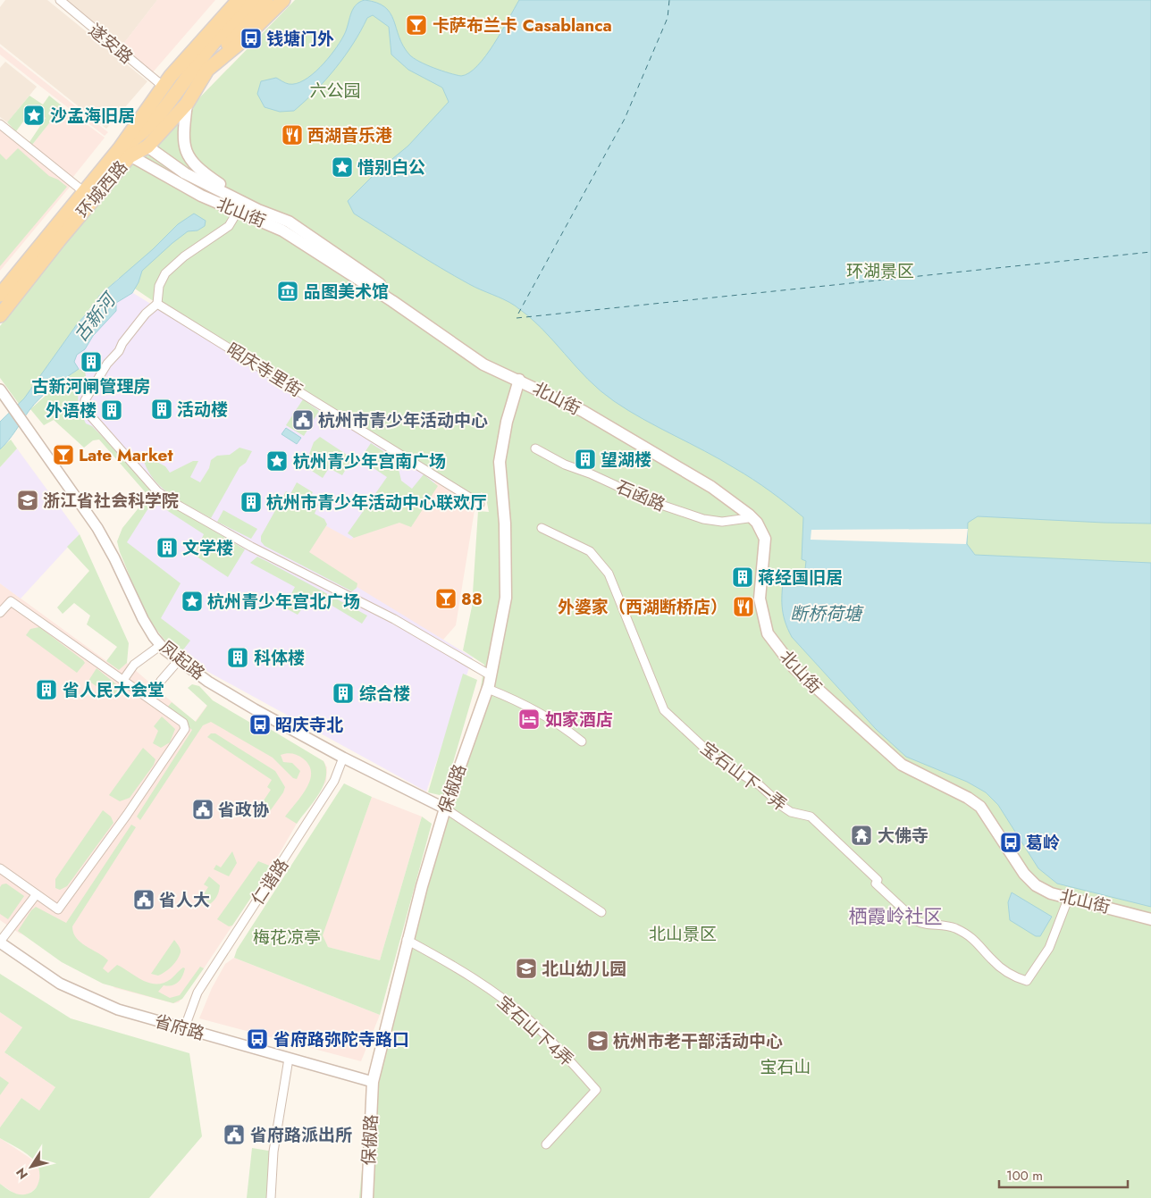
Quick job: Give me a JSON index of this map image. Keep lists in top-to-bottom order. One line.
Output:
{"streets":{"main road":["环城西路","北山街","保俶路"],"street":["遂安路","昭庆寺里街","石函路","凤起路","宝石山下一弄","仁谐路","省府路","宝石山下4弄"]},"crossings":[["遂安路","环城西路"],["环城西路","北山街"],["北山街","石函路"],["北山街","宝石山下一弄"],["北山街","保俶路"],["凤起路","保俶路"],["凤起路","仁谐路"],["保俶路","省府路"],["保俶路","宝石山下4弄"],["仁谐路","省府路"]],"districts":["栖霞岭社区"],"water":["古新河","断桥荷塘"],"parks":["六公园","环湖景区","北山景区","梅花凉亭","宝石山"],"places":{"bar":["卡萨布兰卡 Casablanca","Late Market","88"],"bus stop":["钱塘门外","昭庆寺北","葛岭","省府路弥陀寺路口"],"place":["沙孟海旧居","惜别白公","杭州青少年宫南广场","杭州青少年宫北广场"],"restaurant":["西湖音乐港","外婆家（西湖断桥店）"],"museum":["品图美术馆"],"building":["古新河闸管理房","活动楼","外语楼","望湖楼","杭州市青少年活动中心联欢厅","文学楼","蒋经国旧居","科体楼","省人民大会堂","综合楼"],"public building":["杭州市青少年活动中心","省政协","省人大","省府路派出所"],"school or university":["浙江省社会科学院","北山幼儿园","杭州市老干部活动中心"],"hotel":["如家酒店"],"temple":["大佛寺"]},"scale_bar":"100 m","north":"bottom left"}
